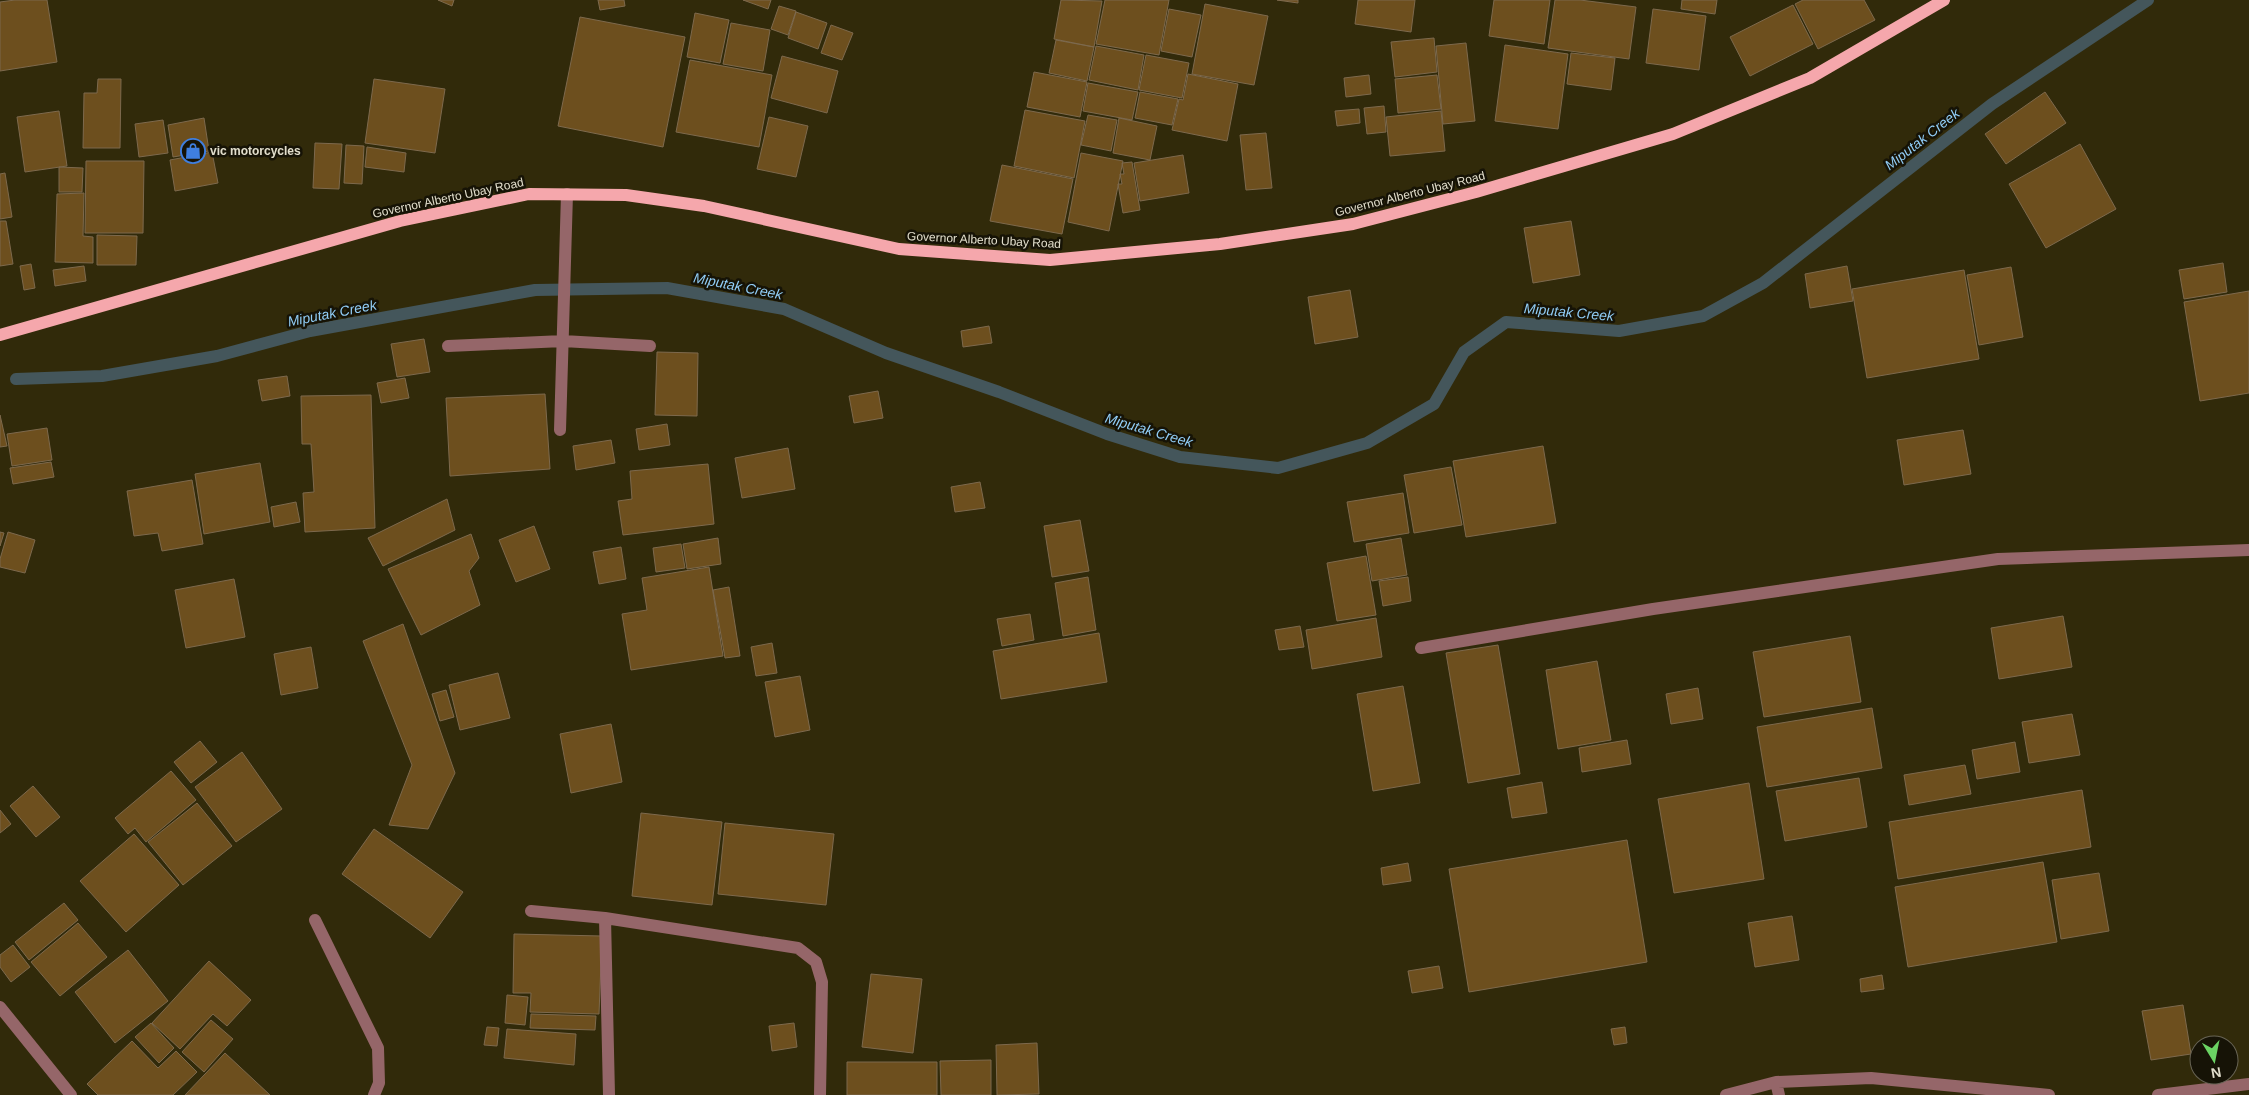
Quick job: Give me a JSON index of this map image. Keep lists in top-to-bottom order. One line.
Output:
{"streets":{"main road":["Governor Alberto Ubay Road"]},"water":["Miputak Creek"],"places":{"shop":["vic motorcycles"]},"north":"bottom"}
